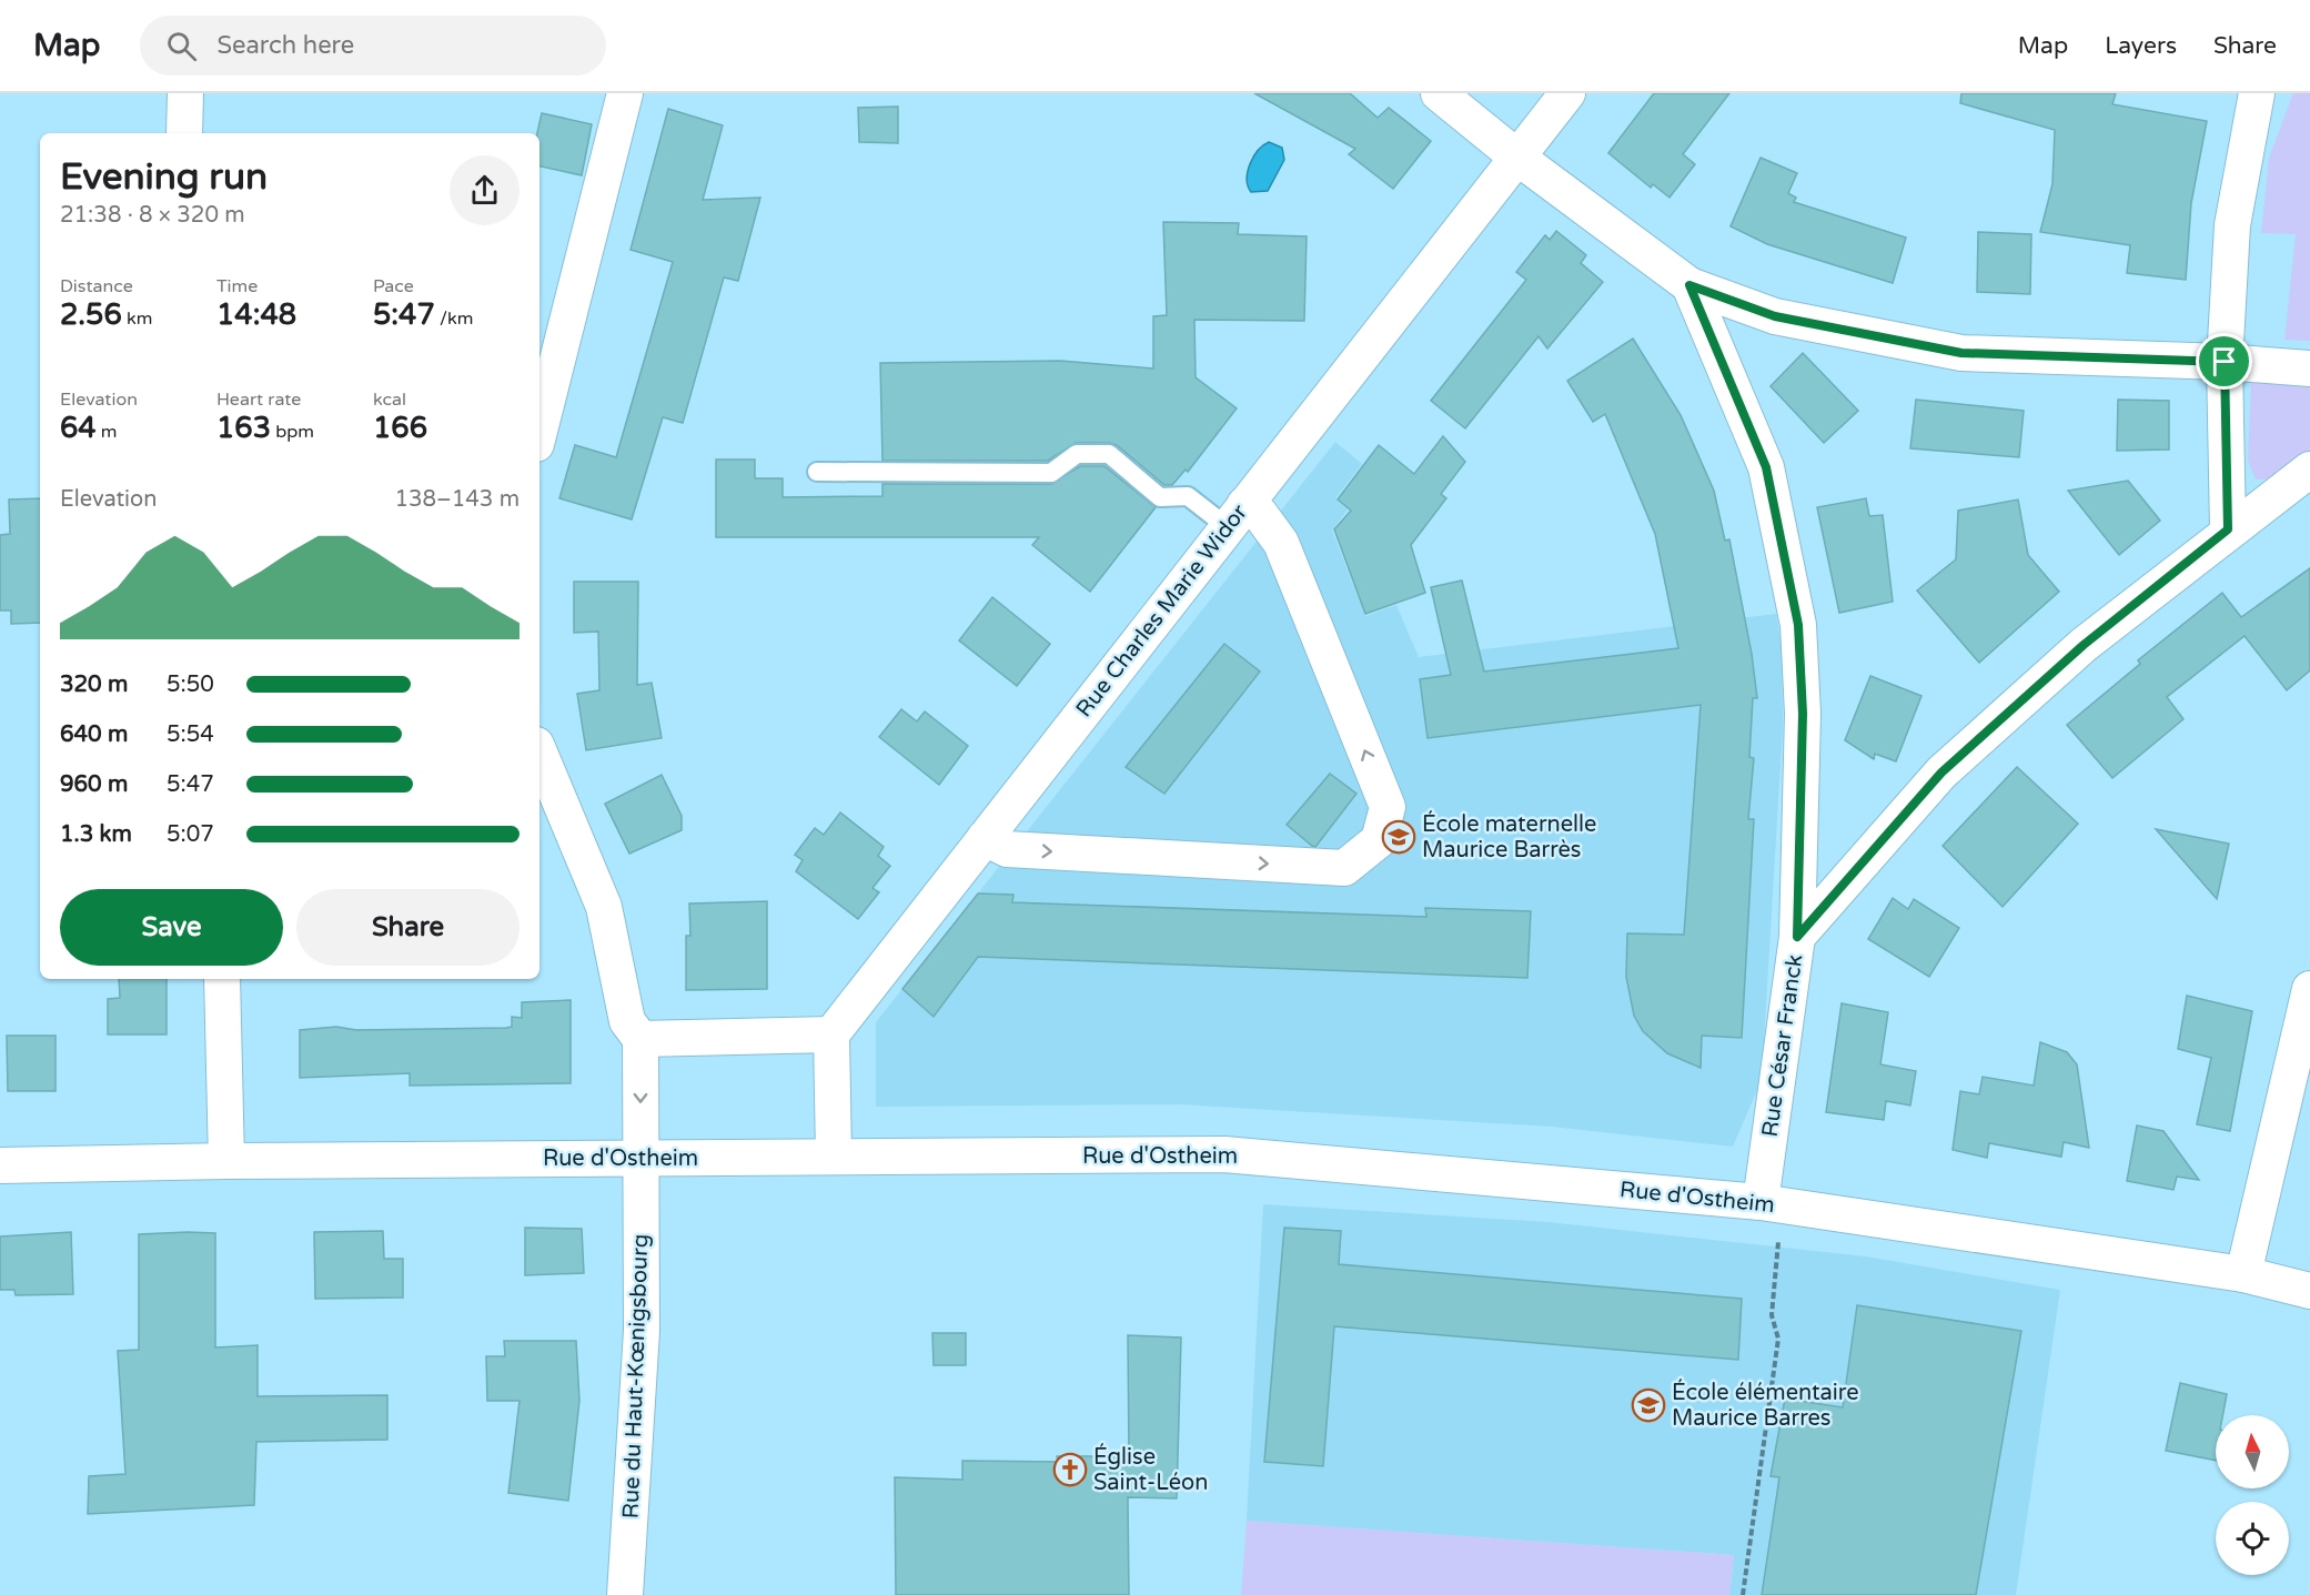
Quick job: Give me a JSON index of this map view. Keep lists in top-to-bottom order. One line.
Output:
{"streets":{"street":["Rue Charles Marie Widor","Rue César Franck","Rue d'Ostheim","Rue du Haut-Kœnigsbourg"]},"crossings":[["Rue César Franck","Rue d'Ostheim"],["Rue d'Ostheim","Rue du Haut-Kœnigsbourg"]],"places":{"school or university":["École maternelle Maurice Barrès","École élémentaire Maurice Barres"],"church":["Église Saint-Léon"]},"north":"top","page":{"header":"Map","search":"Search here","nav":["Map","Layers","Share"],"heading":["Evening run","21:38 · 8 × 320 m"],"stats":[["Distance","2.56 km"],["Time","14:48"],["Pace","5:47 /km"],["Elevation","64 m"],["Heart rate","163 bpm"],["kcal","166"]],"chart":["Elevation","138–143 m"],"list":[{"name":"320 m","note":"5:50"},{"name":"640 m","note":"5:54"},{"name":"960 m","note":"5:47"},{"name":"1.3 km","note":"5:07"}],"buttons":["Save","Share"]}}
